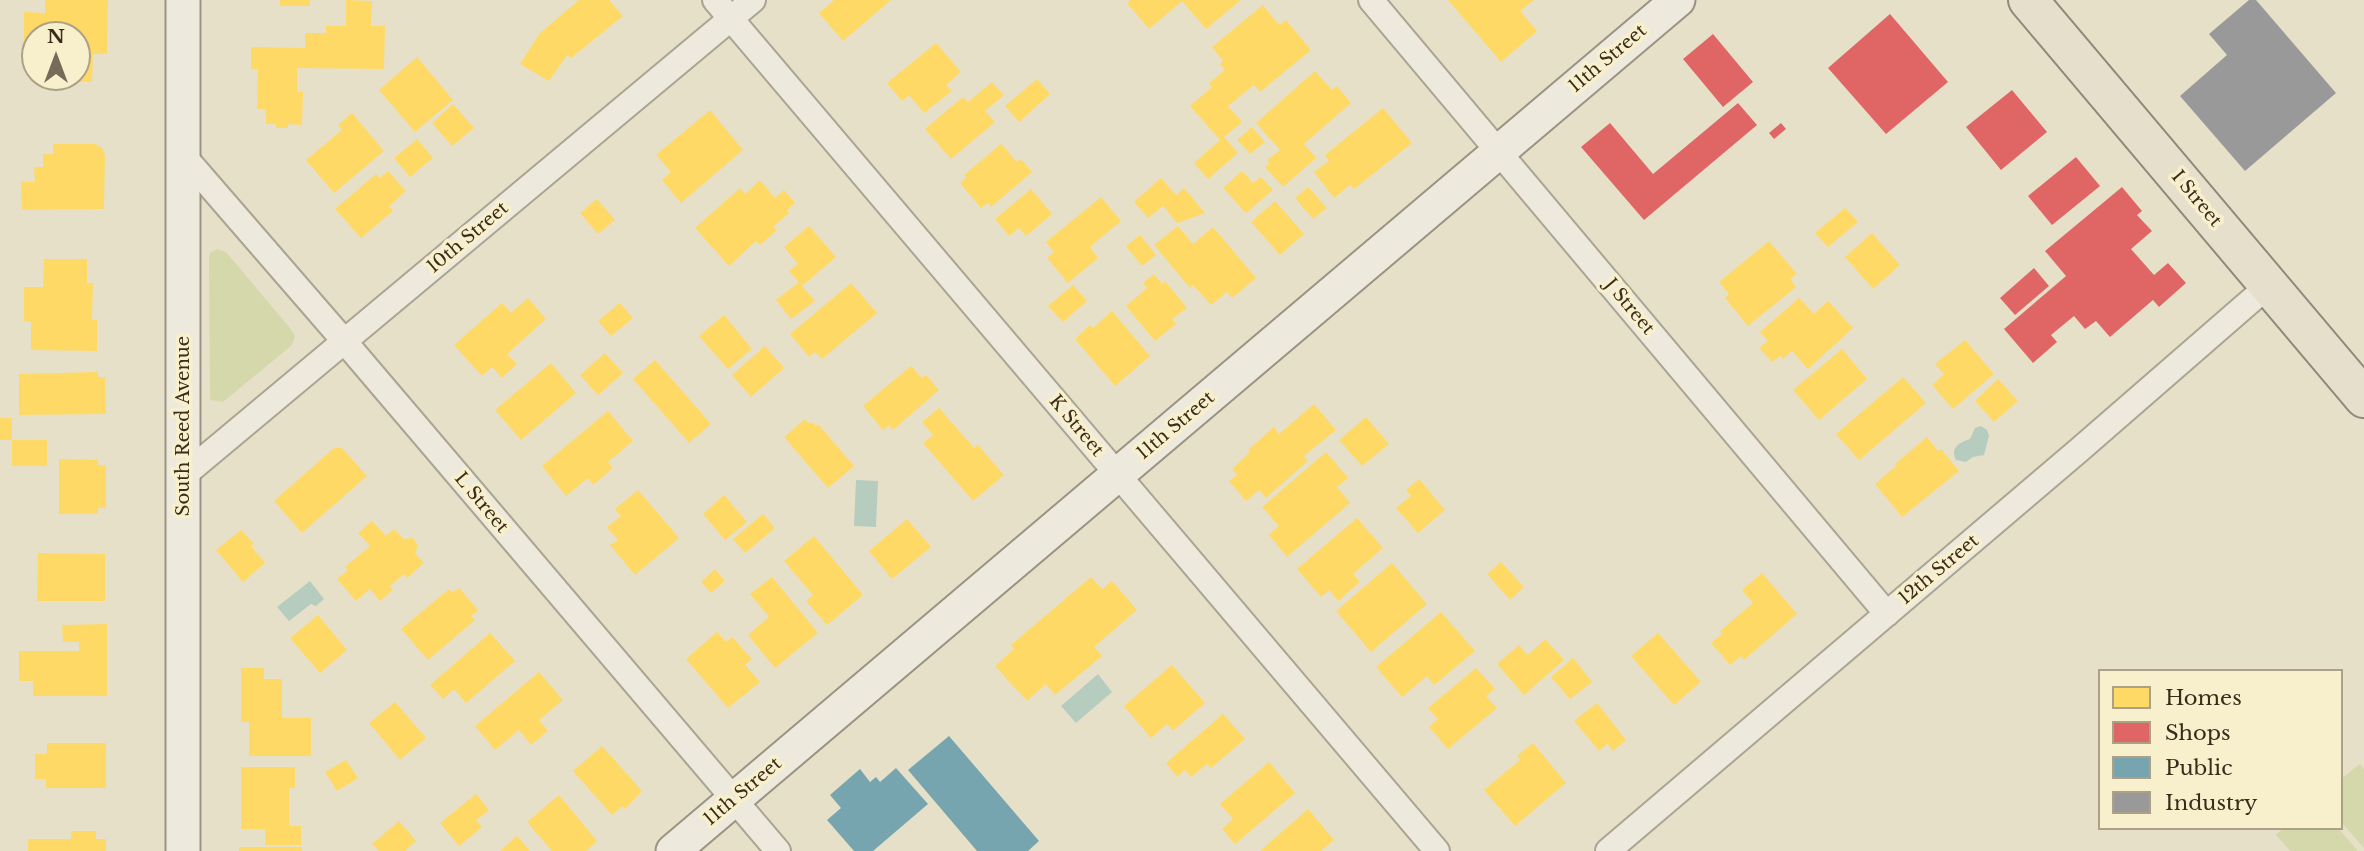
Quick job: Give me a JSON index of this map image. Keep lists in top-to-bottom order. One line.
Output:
{"streets":{"main road":["I Street"],"street":["11th Street","10th Street","J Street","South Reed Avenue","K Street","L Street","12th Street"]},"crossings":[["11th Street","J Street"],["11th Street","K Street"],["11th Street","L Street"],["I Street","12th Street"],["10th Street","South Reed Avenue"],["10th Street","K Street"],["10th Street","L Street"],["J Street","12th Street"],["South Reed Avenue","L Street"]],"legend":["Homes","Shops","Public","Industry"],"north":"top"}
